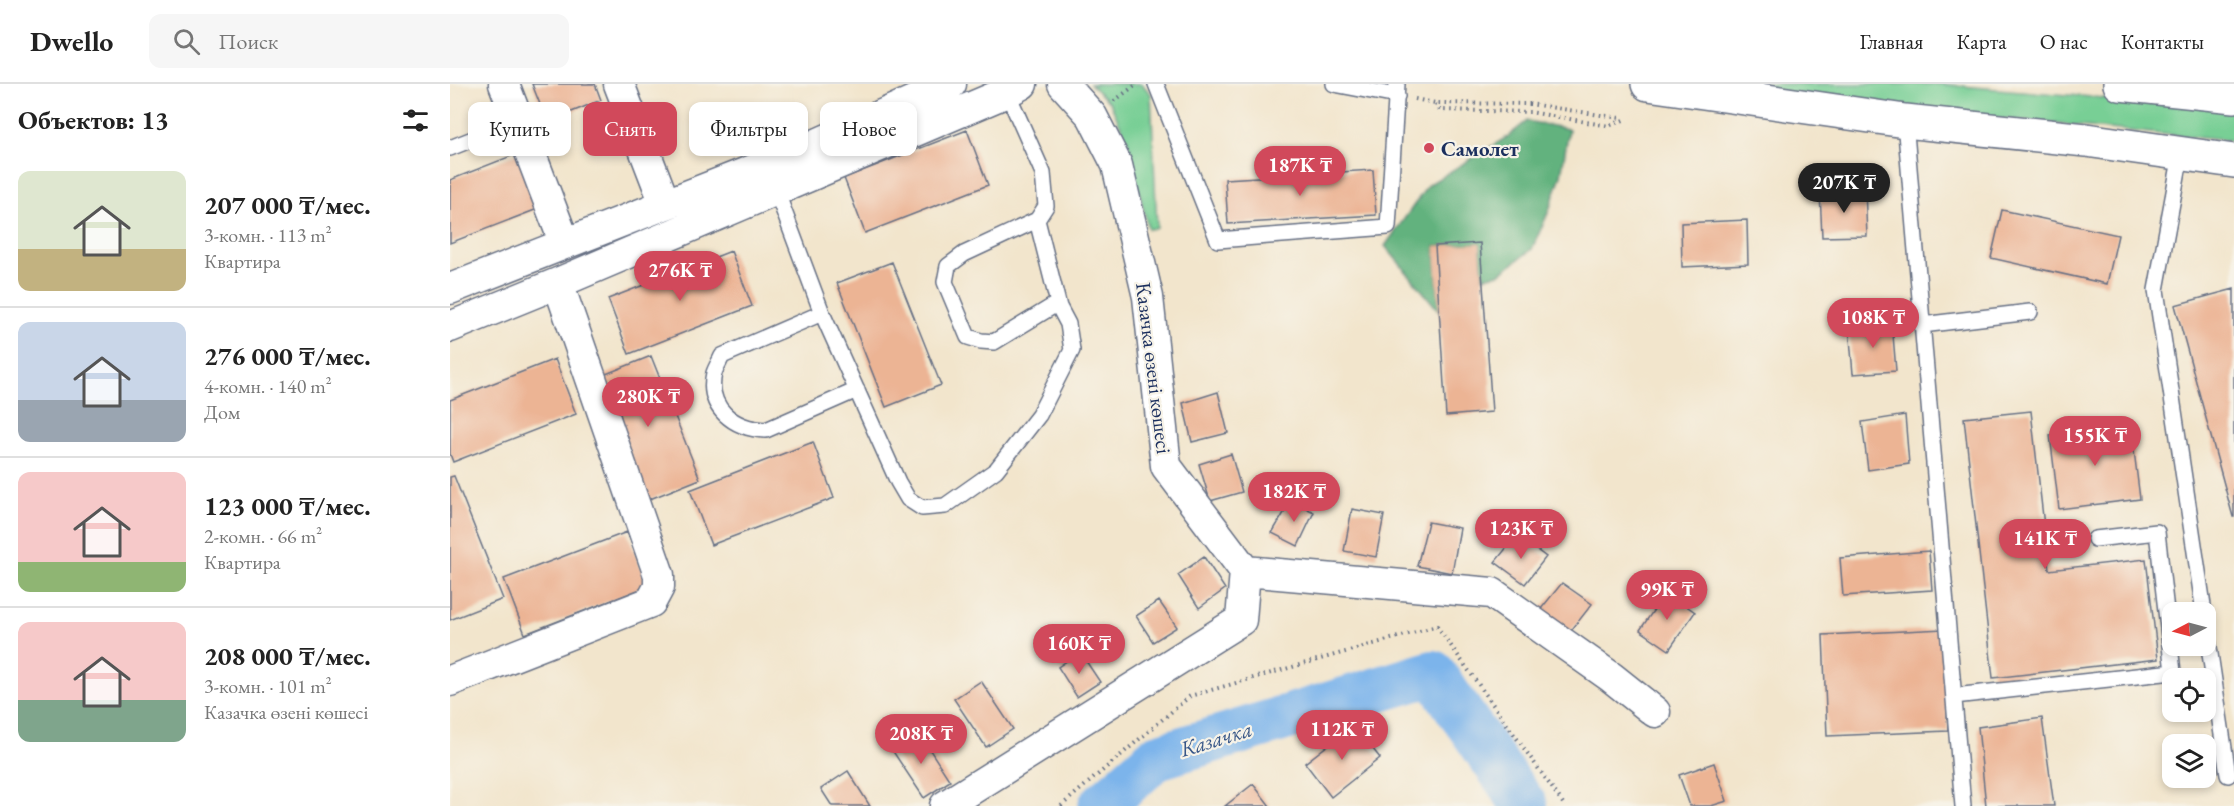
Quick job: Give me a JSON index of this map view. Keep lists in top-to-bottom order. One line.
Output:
{"streets":{"street":["Казачка өзені көшесі"]},"water":["Казачка"],"places":["Самолет"],"north":"left","page":{"header":"Dwello","search":"Поиск","nav":["Главная","Карта","О нас","Контакты"],"heading":"Объектов: 13","chip":["Купить","Снять","Фильтры","Новое"],"price":["187K ₸","207K ₸","276K ₸","108K ₸","280K ₸","155K ₸","182K ₸","123K ₸","141K ₸","99K ₸","160K ₸","112K ₸","208K ₸"],"list":[{"name":"207 000 ₸/мес.","note":"3-комн. · 113 m² · Квартира"},{"name":"276 000 ₸/мес.","note":"4-комн. · 140 m² · Дом"},{"name":"123 000 ₸/мес.","note":"2-комн. · 66 m² · Квартира"},{"name":"208 000 ₸/мес.","note":"3-комн. · 101 m² · Казачка өзені көшесі"}]}}
